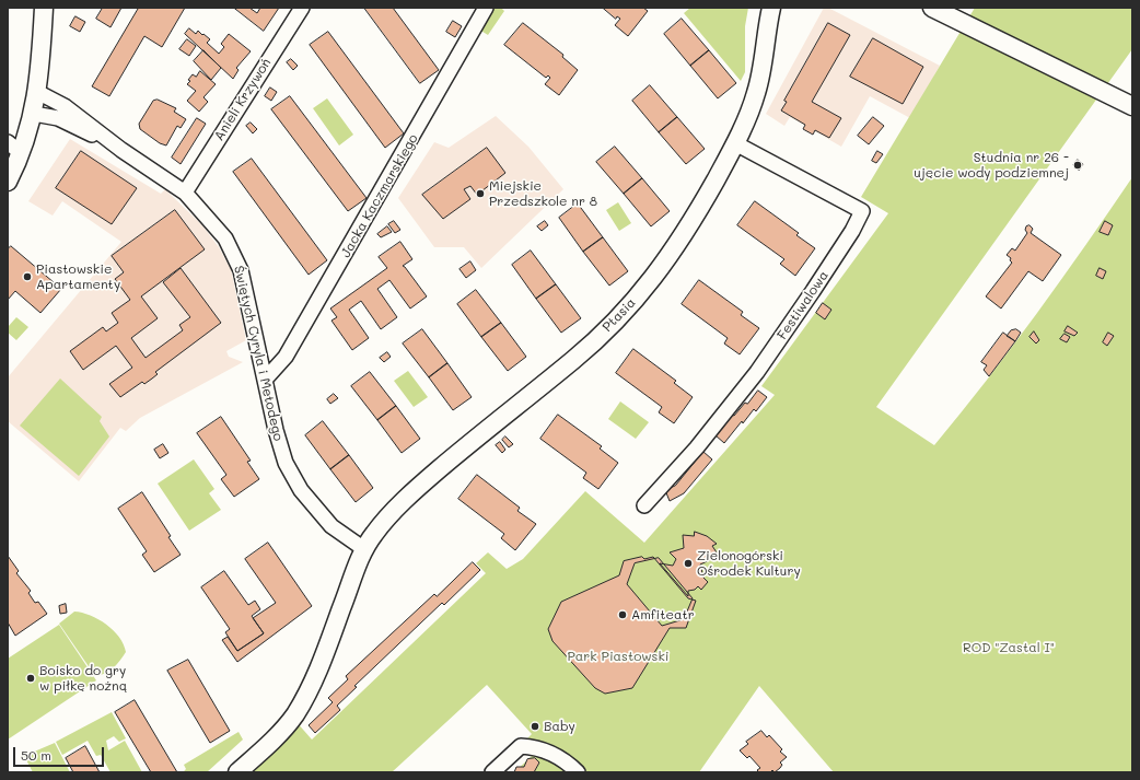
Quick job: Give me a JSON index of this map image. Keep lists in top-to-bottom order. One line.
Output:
{"streets":{"street":["Anieli Krzywoń","Jacka Kaczmarskiego","Festiwalowa","Ptasia","Świętych Cyryla i Metodego"]},"crossings":[["Anieli Krzywoń","Świętych Cyryla i Metodego"],["Jacka Kaczmarskiego","Świętych Cyryla i Metodego"],["Festiwalowa","Ptasia"],["Ptasia","Świętych Cyryla i Metodego"]],"parks":["ROD \"Zastal I\"","Park Piastowski"],"places":["Studnia nr 26 - ujęcie wody podziemnej","Miejskie Przedszkole nr 8","Piastowskie Apartamenty","Zielonogórski Ośrodek Kultury","Amfiteatr","Boisko do gry w piłkę nożną","Baby"],"scale_bar":"50 m"}
